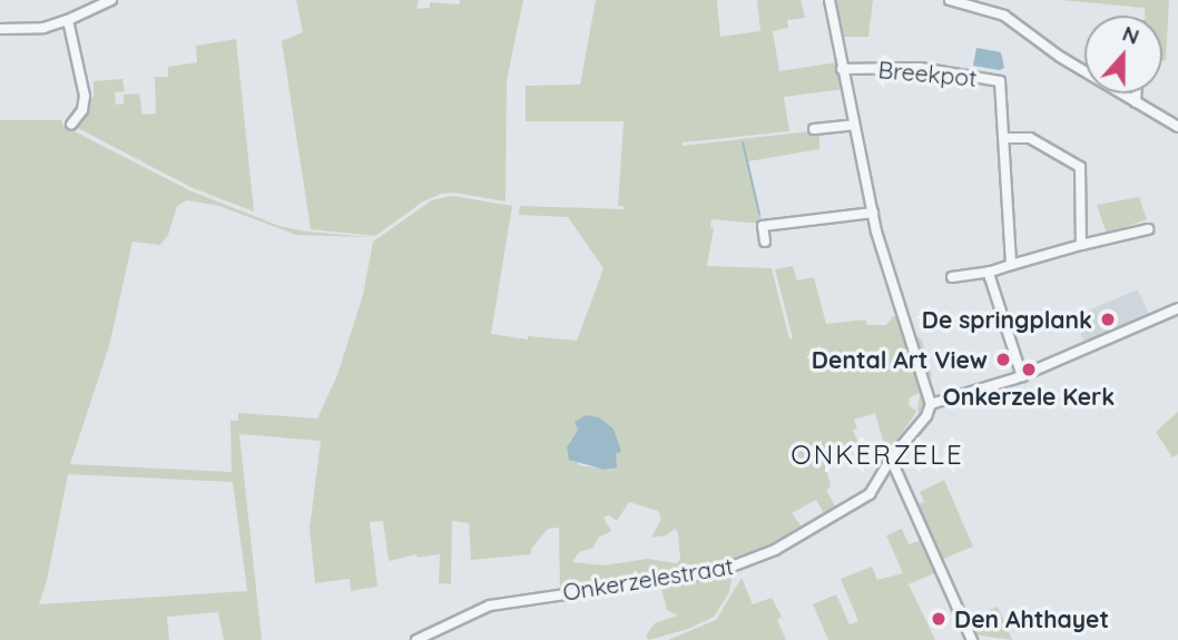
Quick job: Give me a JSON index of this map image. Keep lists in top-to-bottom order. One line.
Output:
{"streets":{"street":["Breekpot","Onkerzelestraat"]},"districts":["ONKERZELE"],"places":["De springplank","Dental Art View","Onkerzele Kerk","Den Ahthayet"],"north":"top"}
